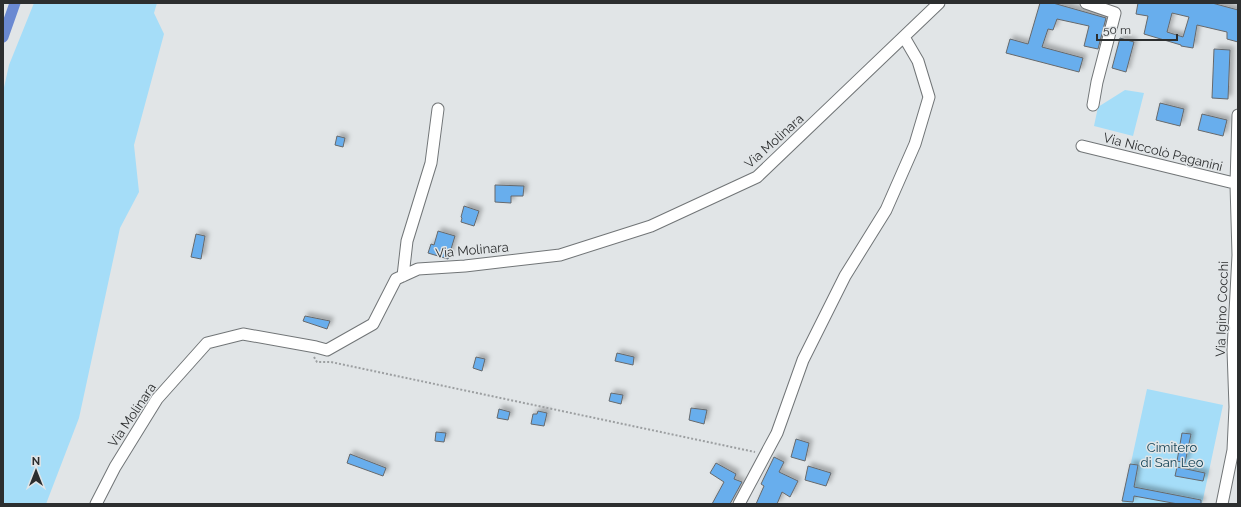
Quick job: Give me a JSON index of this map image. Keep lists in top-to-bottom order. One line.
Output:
{"streets":{"street":["Via Molinara","Via Niccolò Paganini","Via Igino Cocchi"]},"crossings":[["Via Niccolò Paganini","Via Igino Cocchi"]],"parks":["Cimitero di San Leo"],"scale_bar":"50 m","north":"top"}
